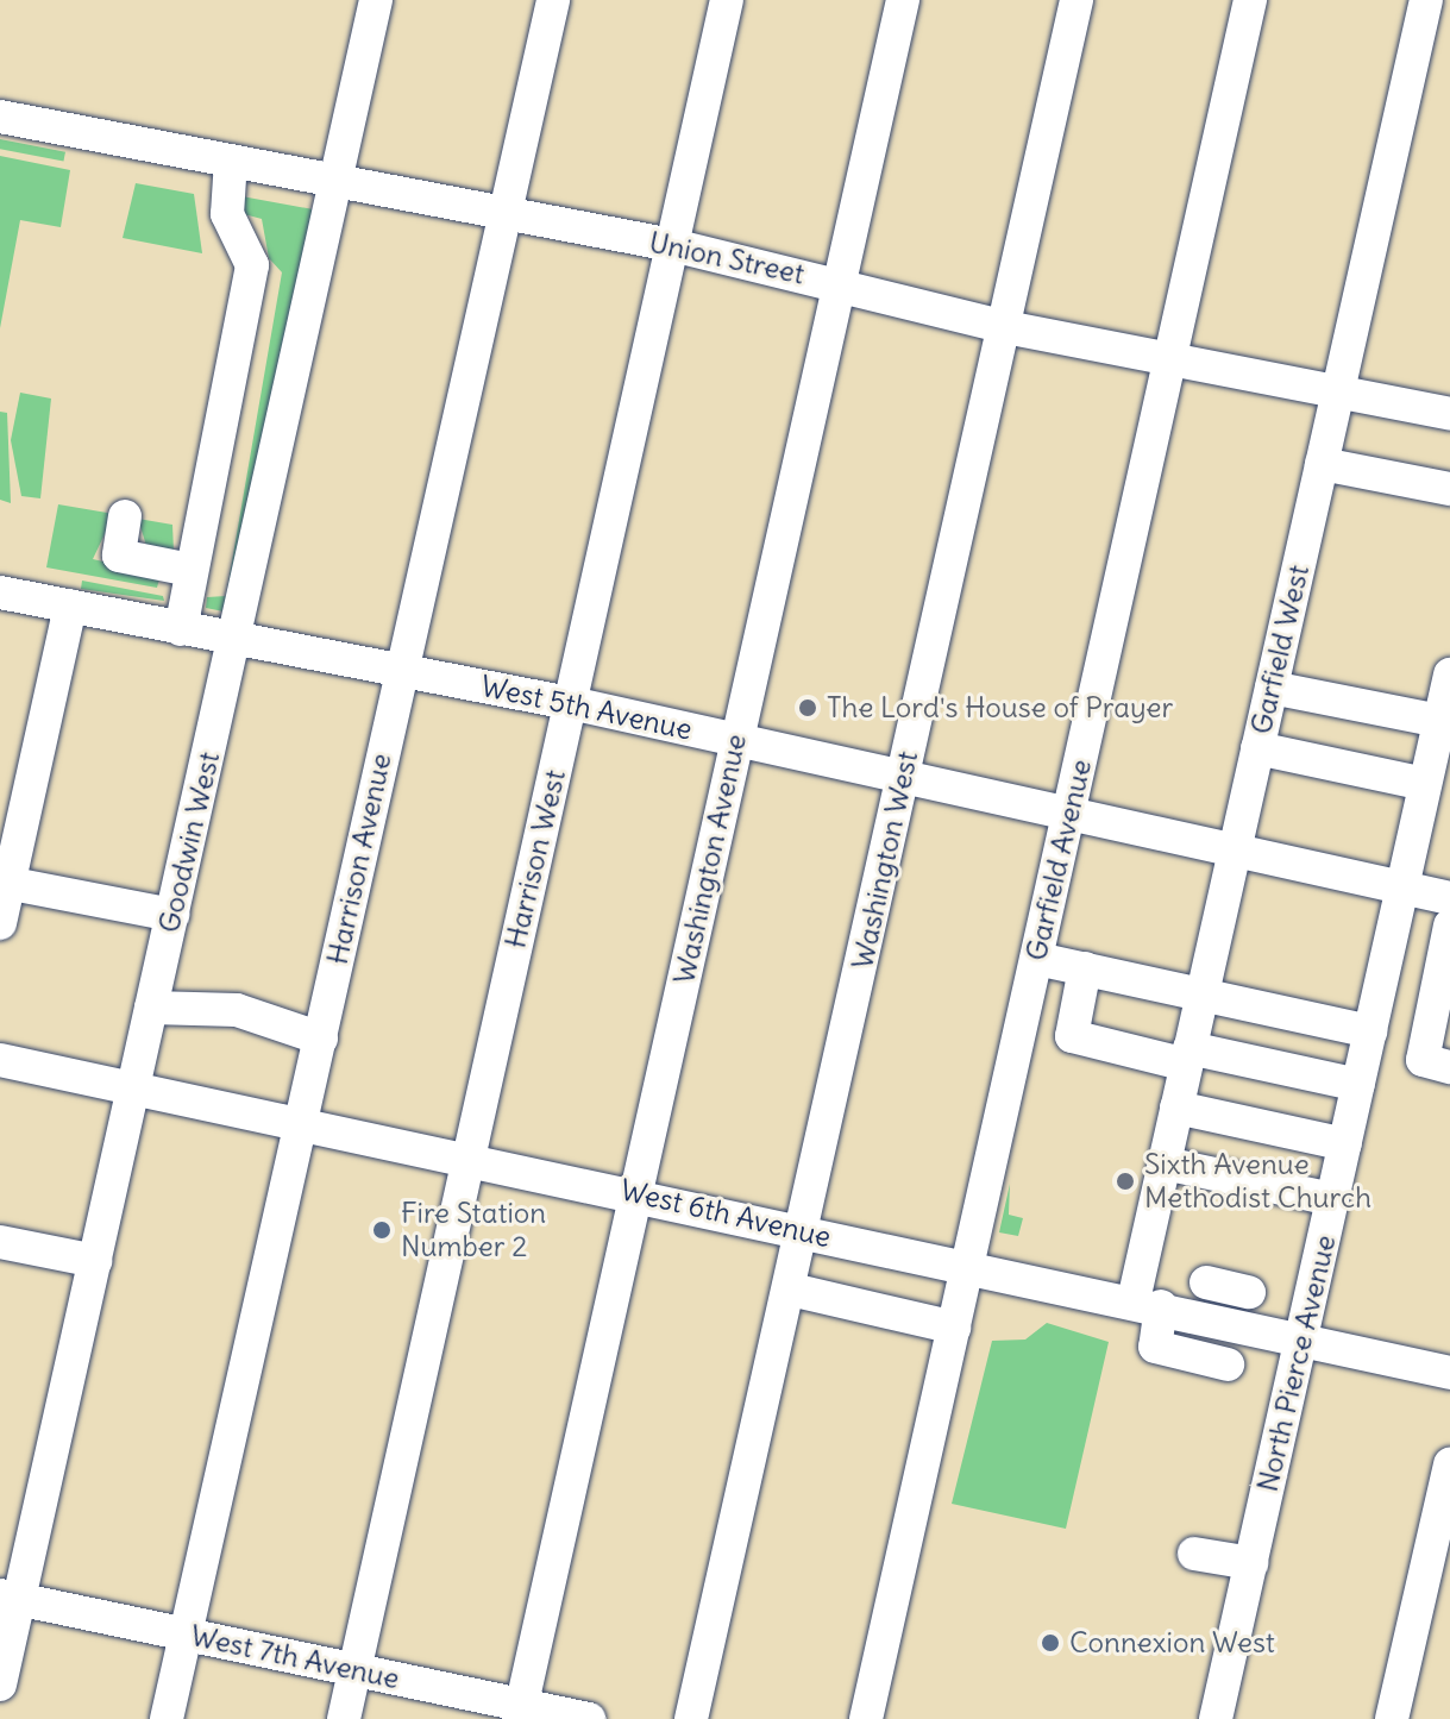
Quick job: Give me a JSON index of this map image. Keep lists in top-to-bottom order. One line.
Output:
{"streets":{"street":["Union Street","Garfield West","West 5th Avenue","Goodwin West","Harrison Avenue","Harrison West","Washington Avenue","Washington West","Garfield Avenue","West 6th Avenue","North Pierce Avenue","West 7th Avenue"]},"crossings":[["Union Street","Garfield West"],["Union Street","Goodwin West"],["Union Street","Harrison Avenue"],["Union Street","Harrison West"],["Union Street","Washington Avenue"],["Union Street","Washington West"],["Union Street","Garfield Avenue"],["Garfield West","West 5th Avenue"],["Garfield West","West 6th Avenue"],["West 5th Avenue","Goodwin West"],["West 5th Avenue","Harrison Avenue"],["West 5th Avenue","Harrison West"],["West 5th Avenue","Washington Avenue"],["West 5th Avenue","Washington West"],["West 5th Avenue","Garfield Avenue"],["West 5th Avenue","North Pierce Avenue"],["Goodwin West","West 6th Avenue"],["Goodwin West","West 7th Avenue"],["Harrison Avenue","West 6th Avenue"],["Harrison Avenue","West 7th Avenue"],["Harrison West","West 6th Avenue"],["Harrison West","West 7th Avenue"],["Washington Avenue","West 6th Avenue"],["Washington Avenue","West 7th Avenue"],["Washington West","West 6th Avenue"],["Garfield Avenue","West 6th Avenue"],["West 6th Avenue","North Pierce Avenue"]],"places":["The Lord's House of Prayer","Sixth Avenue Methodist Church","Fire Station Number 2","Connexion West"]}
